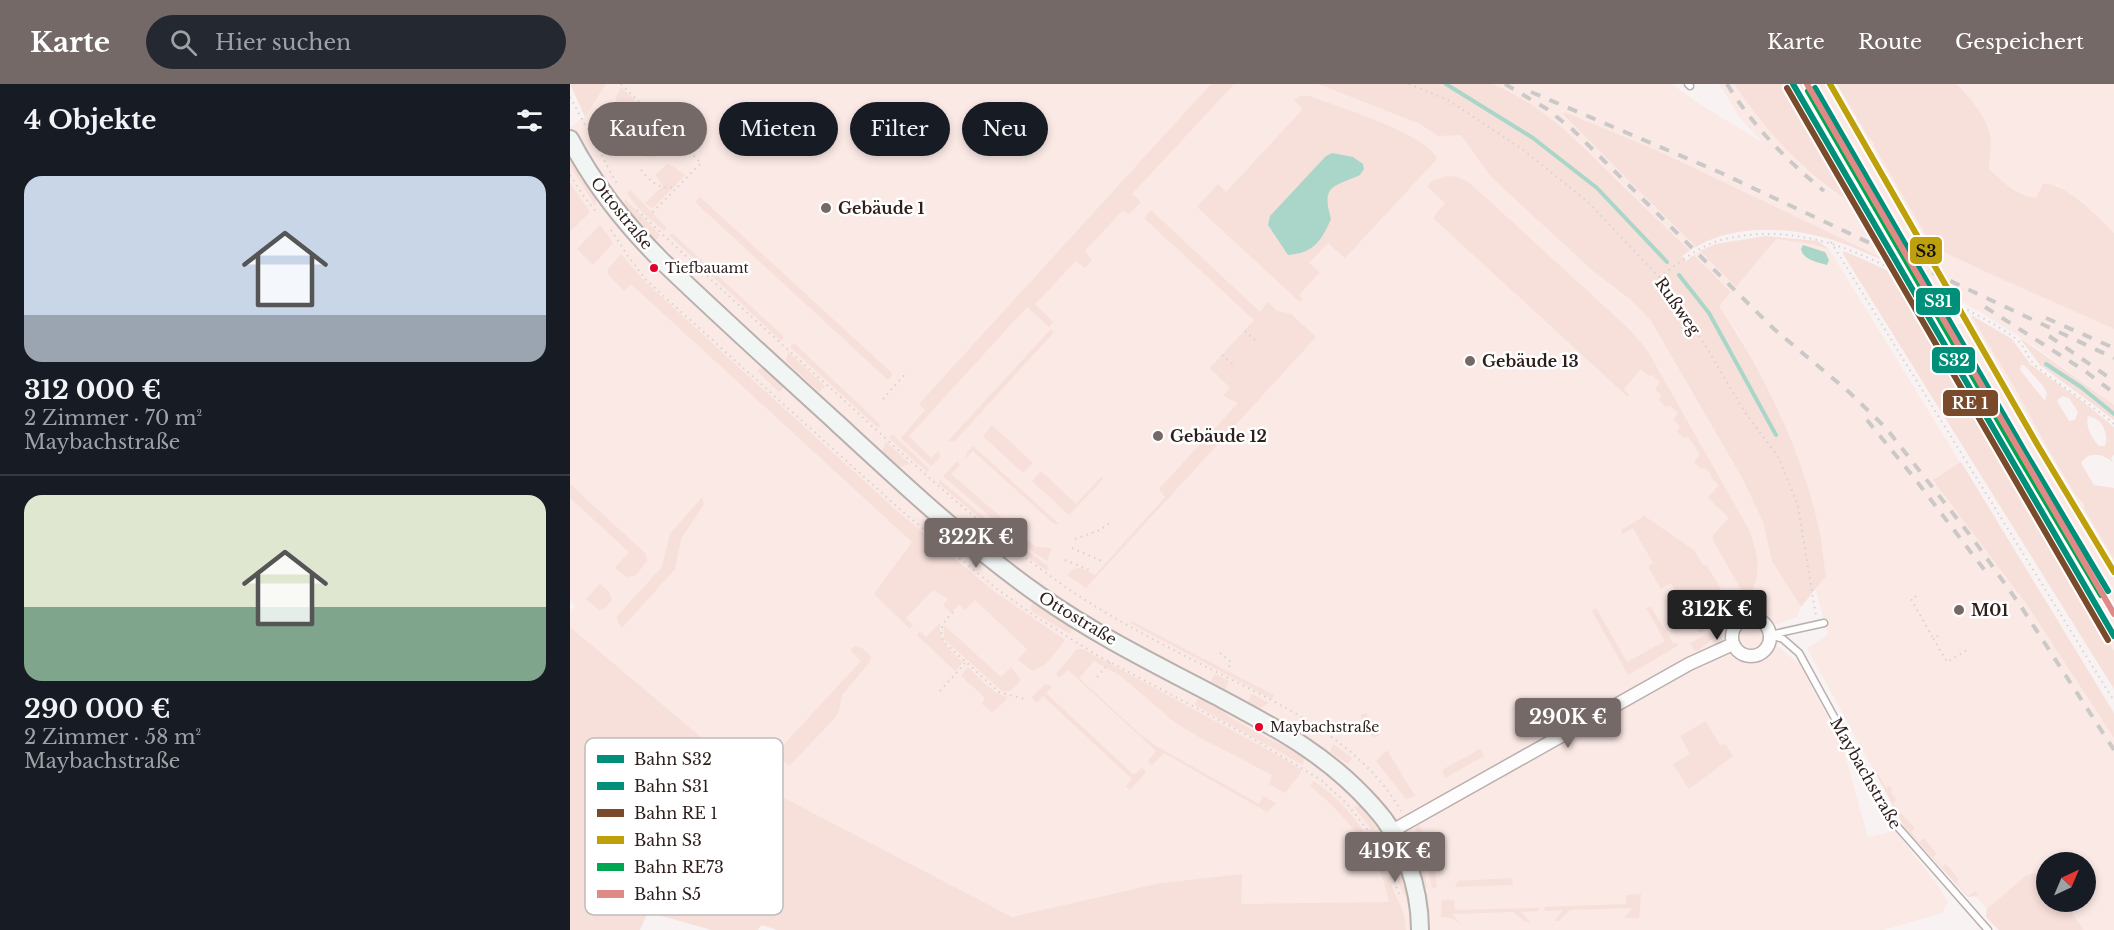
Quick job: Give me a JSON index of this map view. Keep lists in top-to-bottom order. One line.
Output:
{"streets":{"main road":["Ottostraße"],"street":["Maybachstraße"],"path":["Rußweg"]},"places":["Gebäude 1","Tiefbauamt","Gebäude 13","Gebäude 12","M01","Maybachstraße"],"lines":["rail line S32","rail line S3","rail line S5","rail line S31","rail line RE73"],"legend":["Bahn S32","Bahn S31","Bahn RE 1","Bahn S3","Bahn RE73","Bahn S5"],"north":"top right","page":{"header":"Karte","search":"Hier suchen","nav":["Karte","Route","Gespeichert"],"heading":"4 Objekte","chip":["Kaufen","Mieten","Filter","Neu"],"list":[{"name":"312 000 €","note":"2 Zimmer · 70 m² · Maybachstraße"},{"name":"290 000 €","note":"2 Zimmer · 58 m² · Maybachstraße"}],"price":["322K €","312K €","290K €","419K €"]}}
